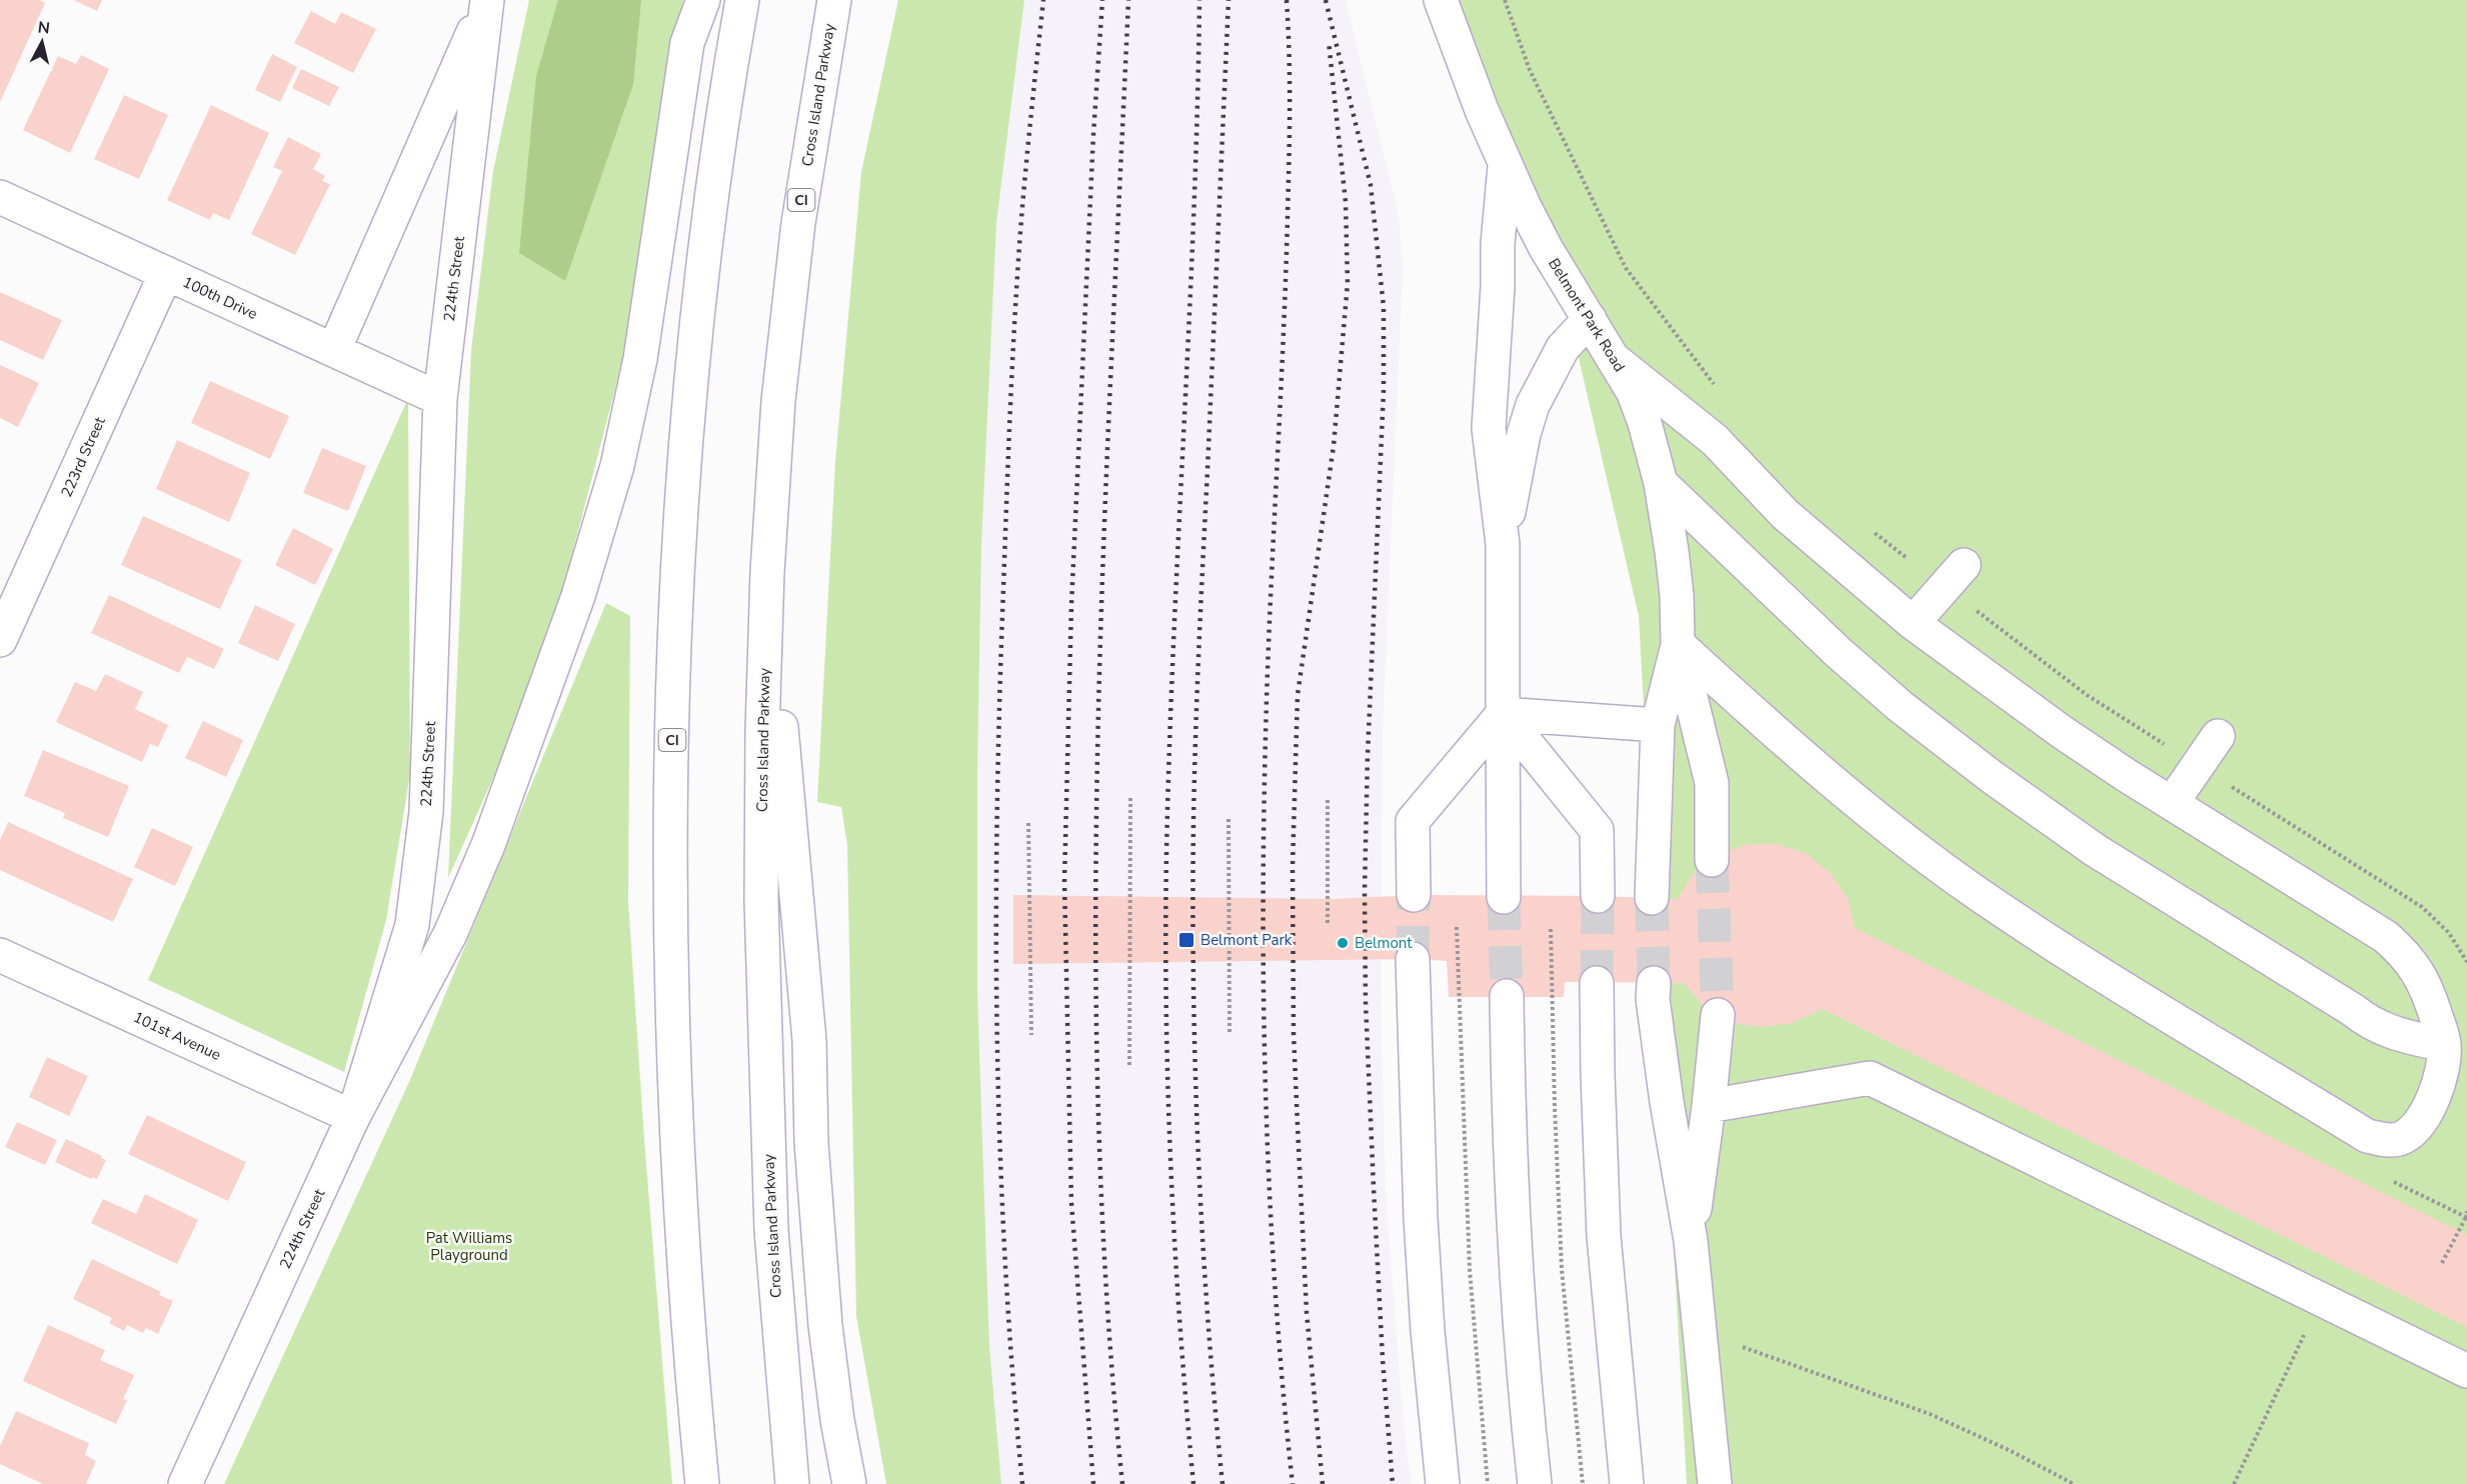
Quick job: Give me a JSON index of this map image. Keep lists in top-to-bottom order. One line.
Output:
{"streets":{"main road":["Cross Island Parkway","CI","224th Street","100th Drive","Belmont Park Road","223rd Street","101st Avenue"]},"crossings":[["224th Street","100th Drive"],["224th Street","101st Avenue"],["100th Drive","223rd Street"]],"parks":["Pat Williams Playground"],"places":{"transit":["Belmont Park"],"other":["Belmont"]},"north":"top"}
